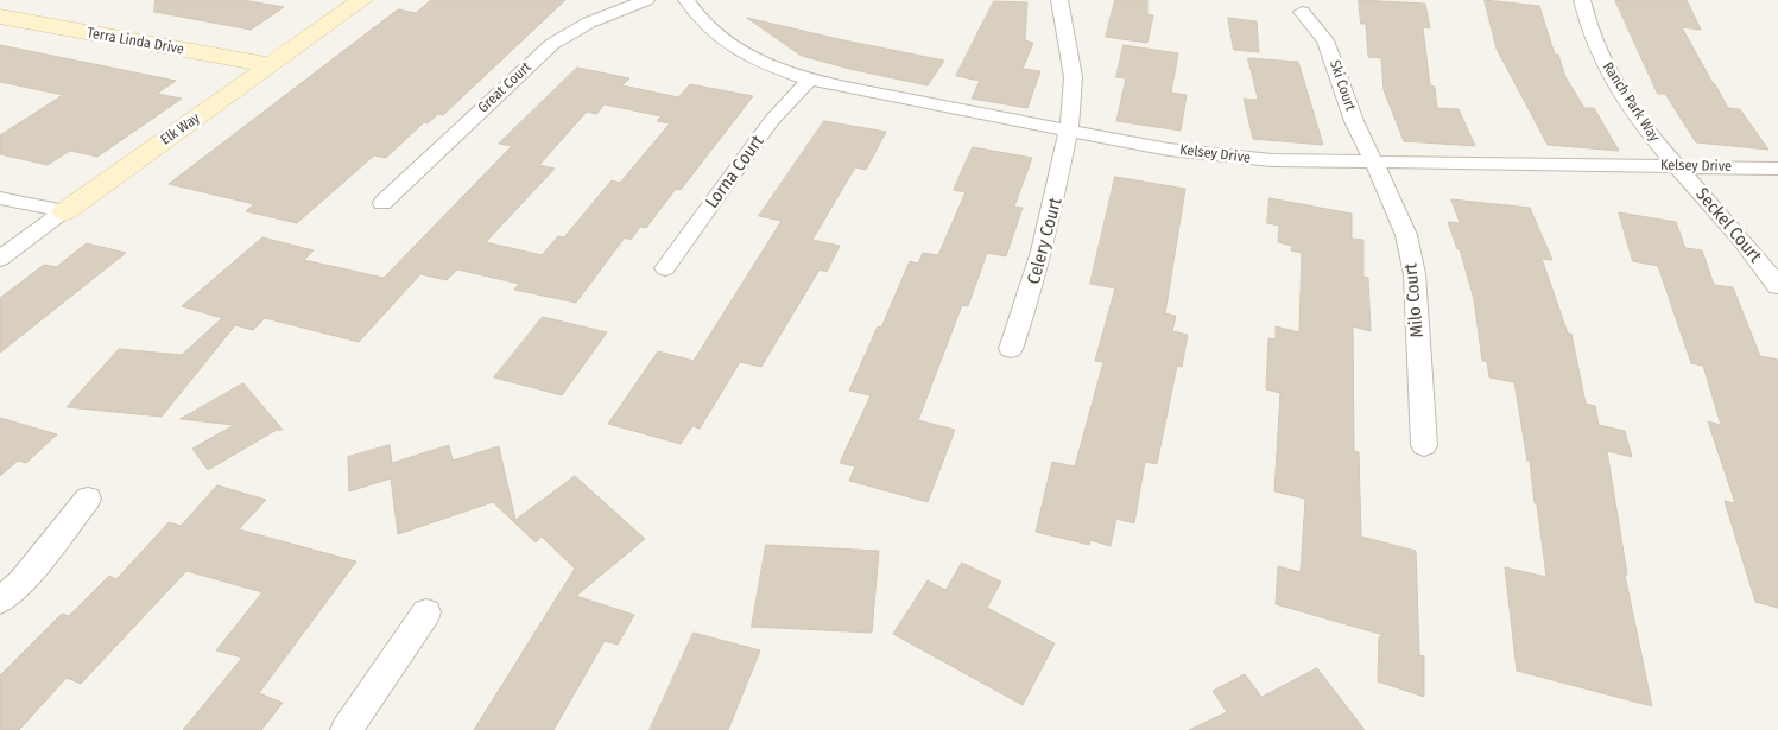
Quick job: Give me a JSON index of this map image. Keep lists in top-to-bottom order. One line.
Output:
{"streets":{"street":["Terra Linda Drive","Ski Court","Great Court","Ranch Park Way","Elk Way","Kelsey Drive","Lorna Court","Seckel Court","Celery Court","Milo Court"]},"crossings":[["Terra Linda Drive","Elk Way"],["Ski Court","Kelsey Drive"],["Ski Court","Milo Court"],["Ranch Park Way","Kelsey Drive"],["Ranch Park Way","Seckel Court"],["Kelsey Drive","Lorna Court"],["Kelsey Drive","Seckel Court"],["Kelsey Drive","Celery Court"],["Kelsey Drive","Milo Court"]]}
